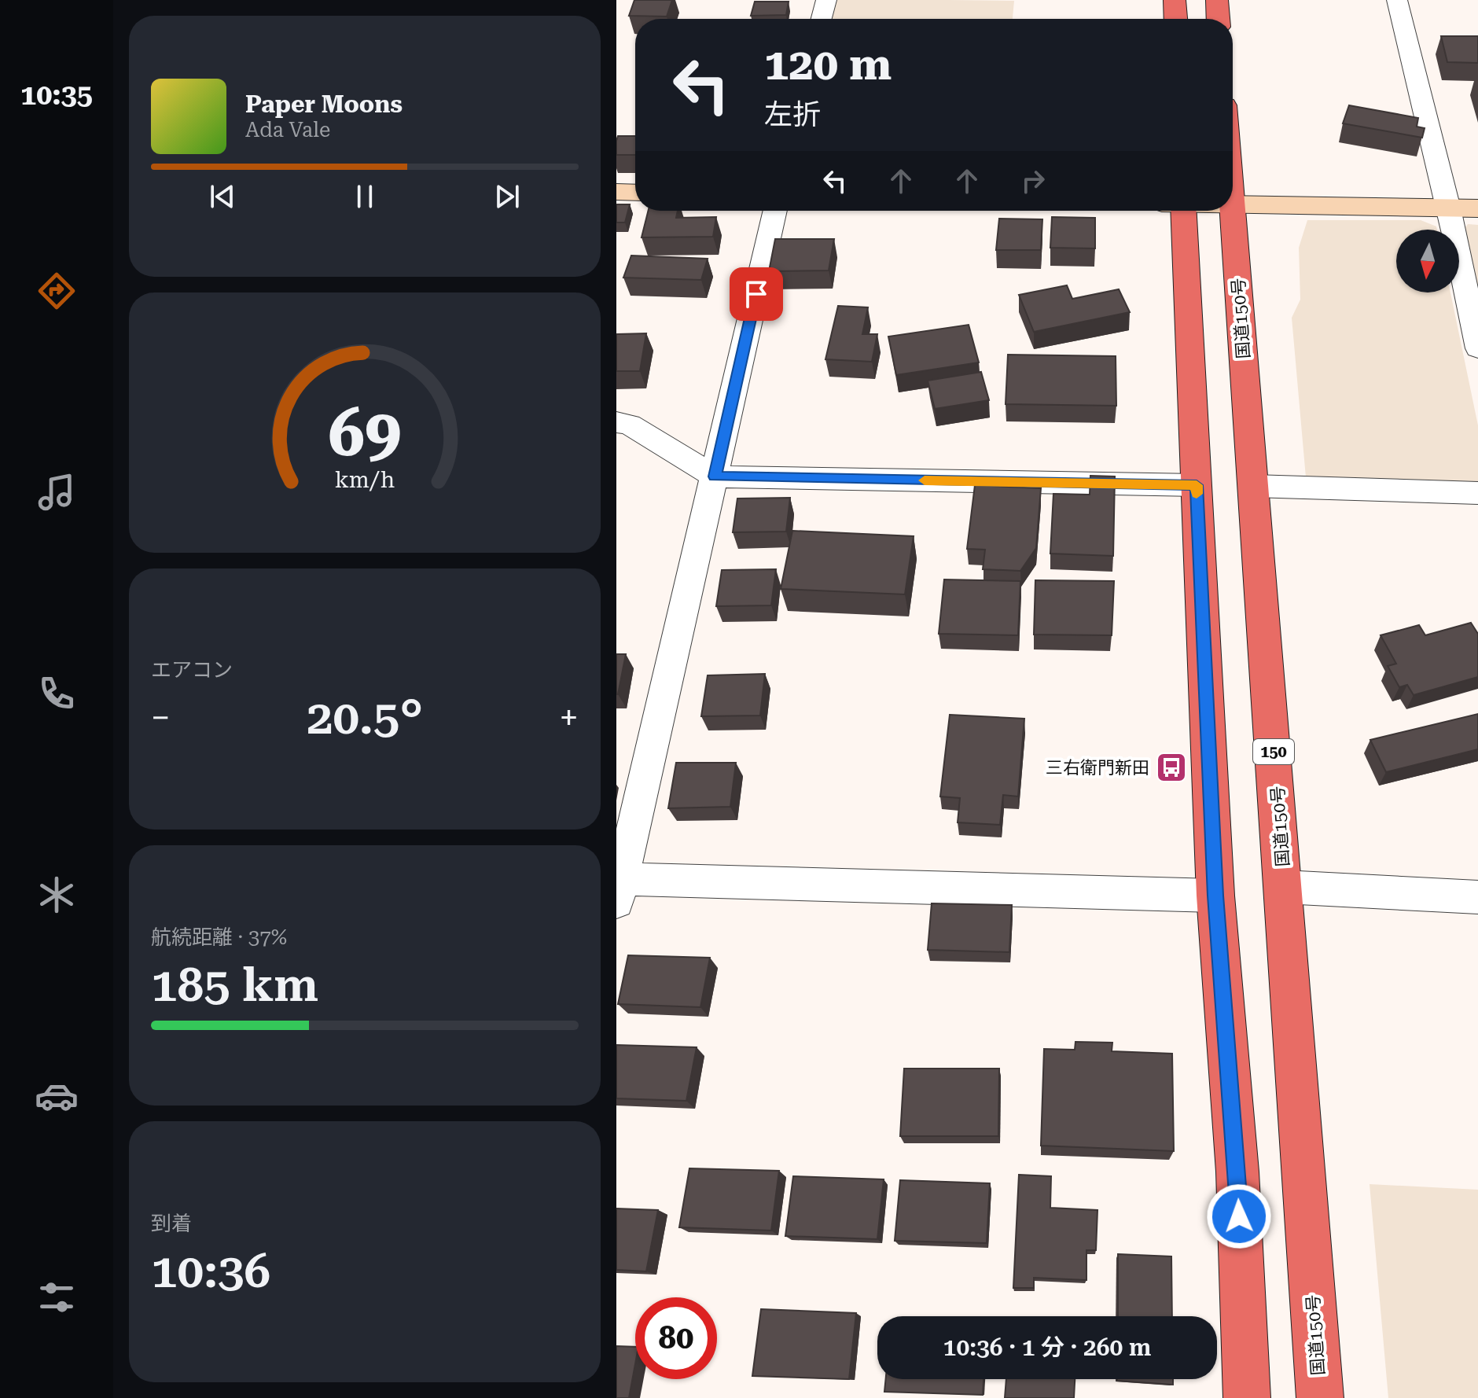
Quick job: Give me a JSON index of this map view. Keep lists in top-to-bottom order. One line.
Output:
{"streets":{"highway":["国道150号","150"]},"places":{"bus stop":["三右衛門新田"]},"north":"bottom","page":{"tabs":"10:35","turn":["120 m","左折"],"song":["Paper Moons","Ada Vale"],"tile":["エアコン",["航続距離 · 37%","185 km"],["到着","10:36"]],"heat":["−","20.5°","+"],"limit":"80","trip":"10:36 · 1 分 · 260 m","gauge":["69","km/h"]}}
